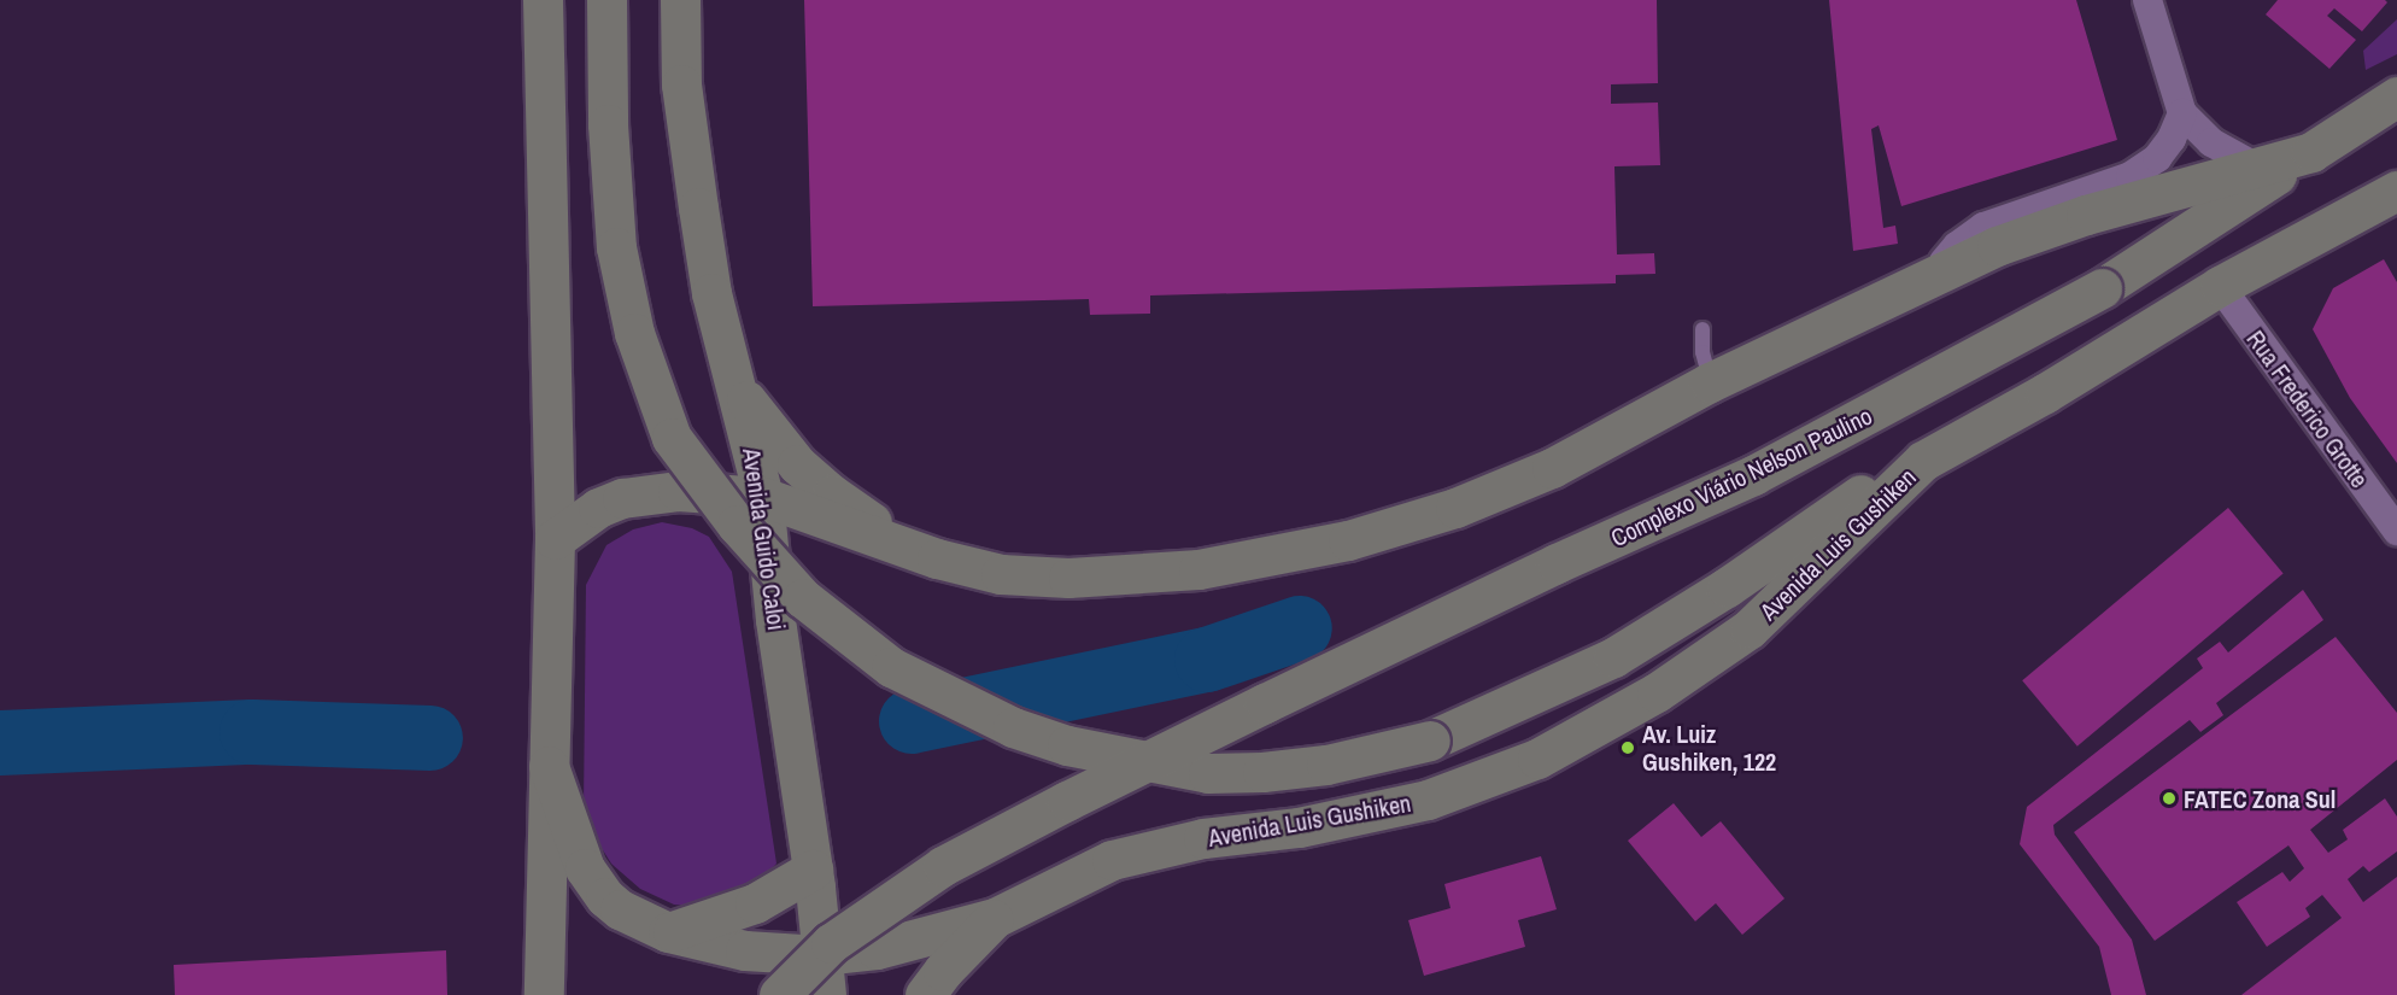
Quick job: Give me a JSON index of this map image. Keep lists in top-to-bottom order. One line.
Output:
{"streets":{"main road":["Complexo Viário Nelson Paulino","Avenida Guido Caloi","Avenida Luis Gushiken"],"street":["Rua Frederico Grotte"]},"crossings":[["Rua Frederico Grotte","Avenida Luis Gushiken"],["Avenida Guido Caloi","Avenida Luis Gushiken"]],"places":["Av. Luiz Gushiken, 122","FATEC Zona Sul"]}
